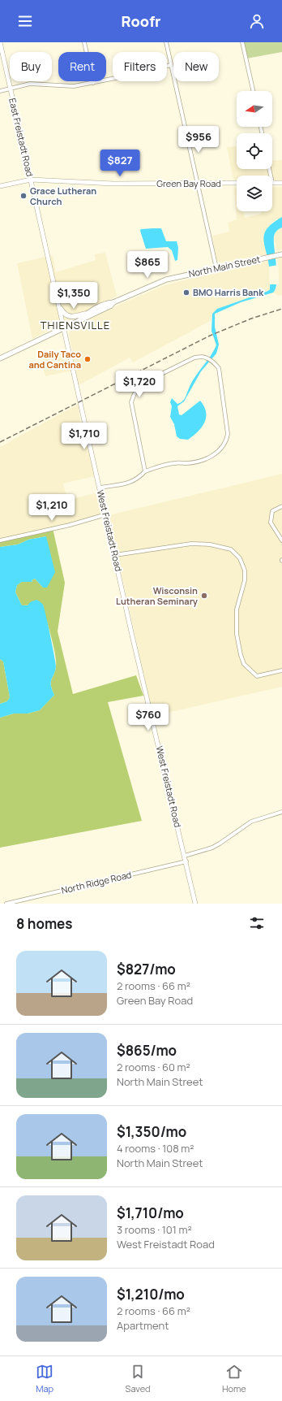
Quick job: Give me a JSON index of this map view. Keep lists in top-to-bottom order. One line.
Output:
{"streets":{"main road":["North Main Street"],"street":["East Freistadt Road","Green Bay Road","West Freistadt Road","North Ridge Road"]},"crossings":[["East Freistadt Road","Green Bay Road"],["East Freistadt Road","North Main Street"],["East Freistadt Road","West Freistadt Road"],["North Main Street","West Freistadt Road"],["West Freistadt Road","North Ridge Road"]],"districts":["THIENSVILLE"],"places":["Grace Lutheran Church","BMO Harris Bank","Daily Taco and Cantina","Wisconsin Lutheran Seminary"],"north":"left","page":{"header":"Roofr","chip":["Buy","Rent","Filters","New"],"price":["$956","$827","$865","$1,350","$1,720","$1,710","$1,210","$760"],"heading":"8 homes","list":[{"name":"$827/mo","note":"2 rooms · 66 m² · Green Bay Road"},{"name":"$865/mo","note":"2 rooms · 60 m² · North Main Street"},{"name":"$1,350/mo","note":"4 rooms · 108 m² · North Main Street"},{"name":"$1,710/mo","note":"3 rooms · 101 m² · West Freistadt Road"},{"name":"$1,210/mo","note":"2 rooms · 66 m² · Apartment"}],"tabs":["Map","Saved","Home"]}}
